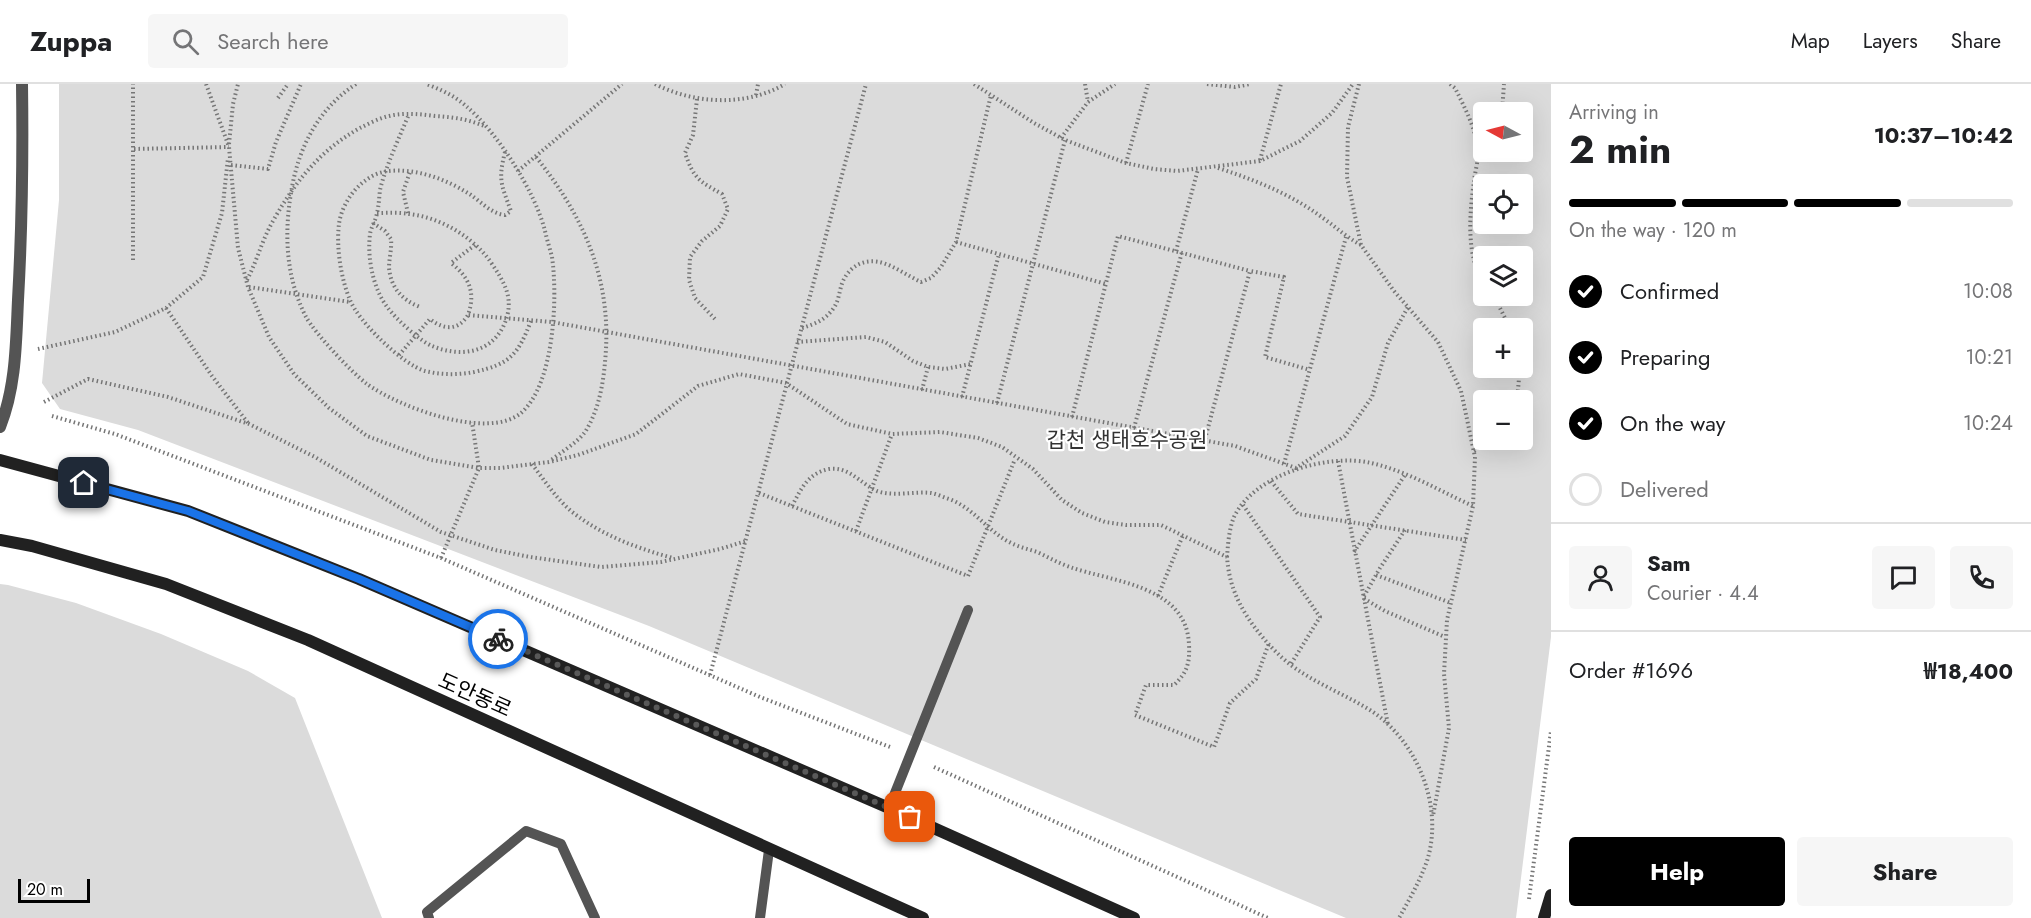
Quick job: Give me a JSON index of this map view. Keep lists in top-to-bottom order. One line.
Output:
{"streets":{"main road":["도안동로"]},"parks":["갑천 생태호수공원"],"scale_bar":"20 m","north":"left","page":{"header":"Zuppa","search":"Search here","nav":["Map","Layers","Share"],"heading":["2 min","Arriving in","10:37–10:42"],"panel":["Sam","Courier · 4.4","Order #1696","₩18,400"],"map_buttons":["+","−"],"bar":"On the way · 120 m","list":[["Confirmed","10:08"],["Preparing","10:21"],["On the way","10:24"],"Delivered"],"buttons":["Help","Share"],"scale":"20 m"}}
